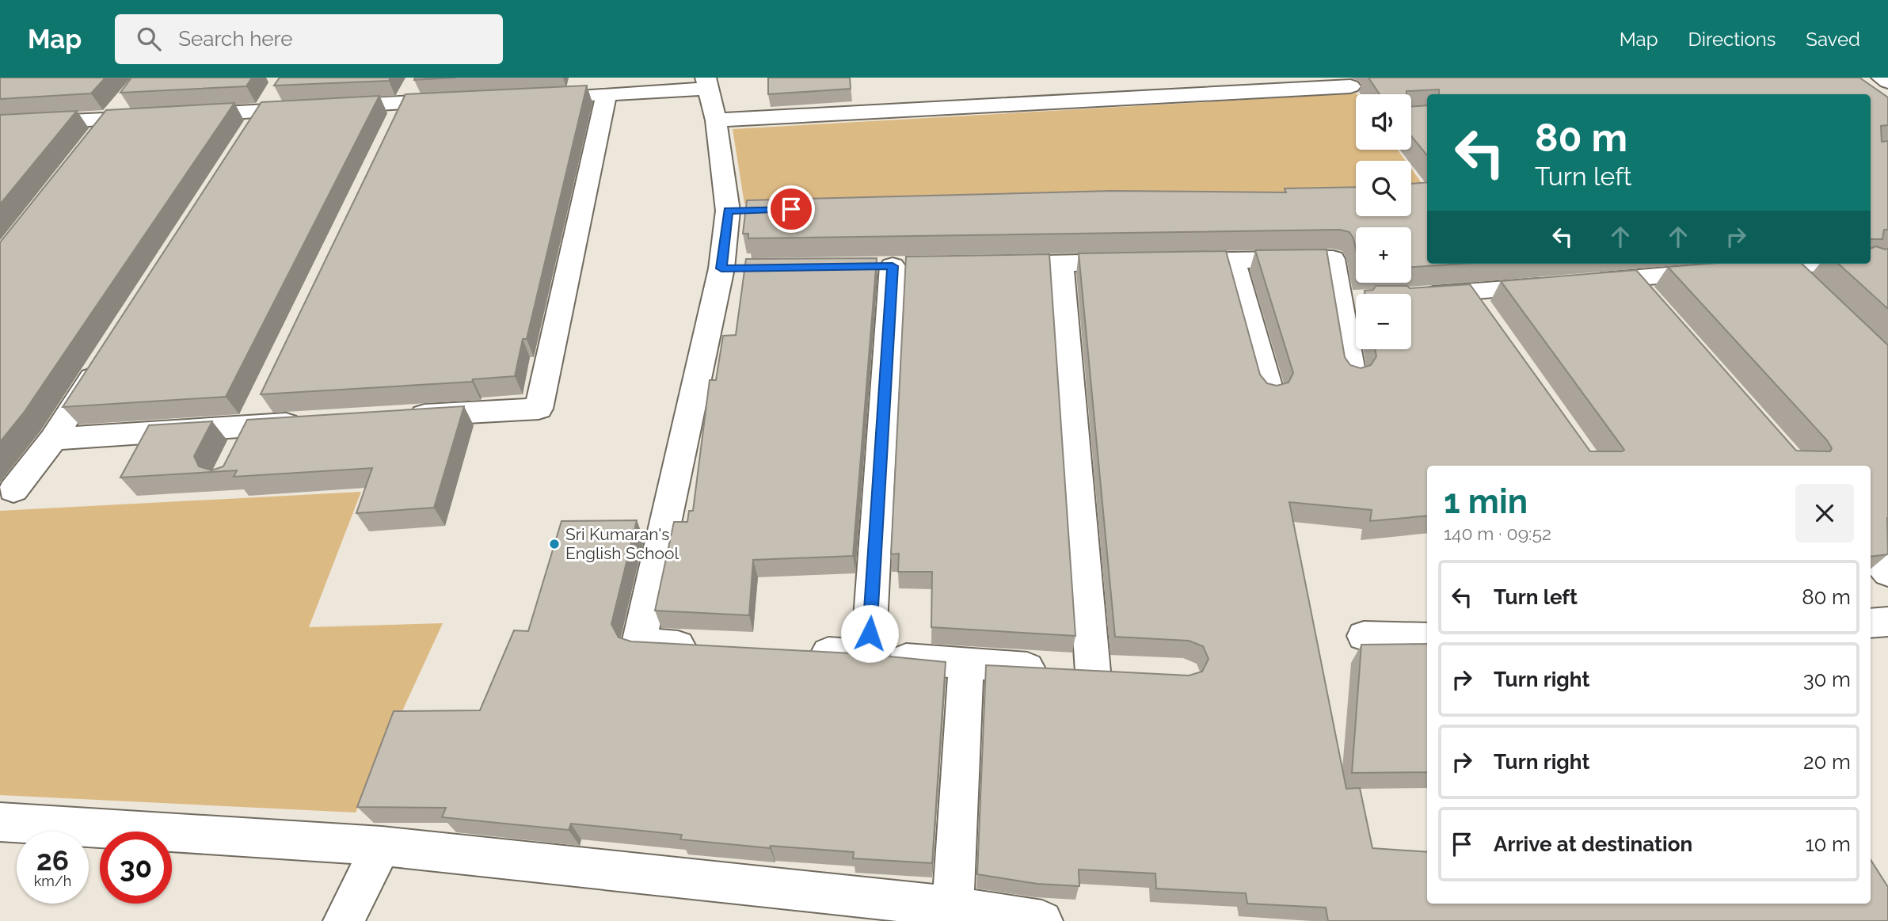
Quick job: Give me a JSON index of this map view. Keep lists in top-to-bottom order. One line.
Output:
{"places":["Sri Kumaran's English School"],"page":{"header":"Map","search":"Search here","nav":["Map","Directions","Saved"],"map_buttons":["+","−"],"turn":["80 m","Turn left"],"heading":["1 min","140 m · 09:52"],"list":[{"name":"Turn left","value":"80 m"},{"name":"Turn right","value":"30 m"},{"name":"Turn right","value":"20 m"},{"name":"Arrive at destination","value":"10 m"}],"speed":"26 km/h","limit":"30"}}
